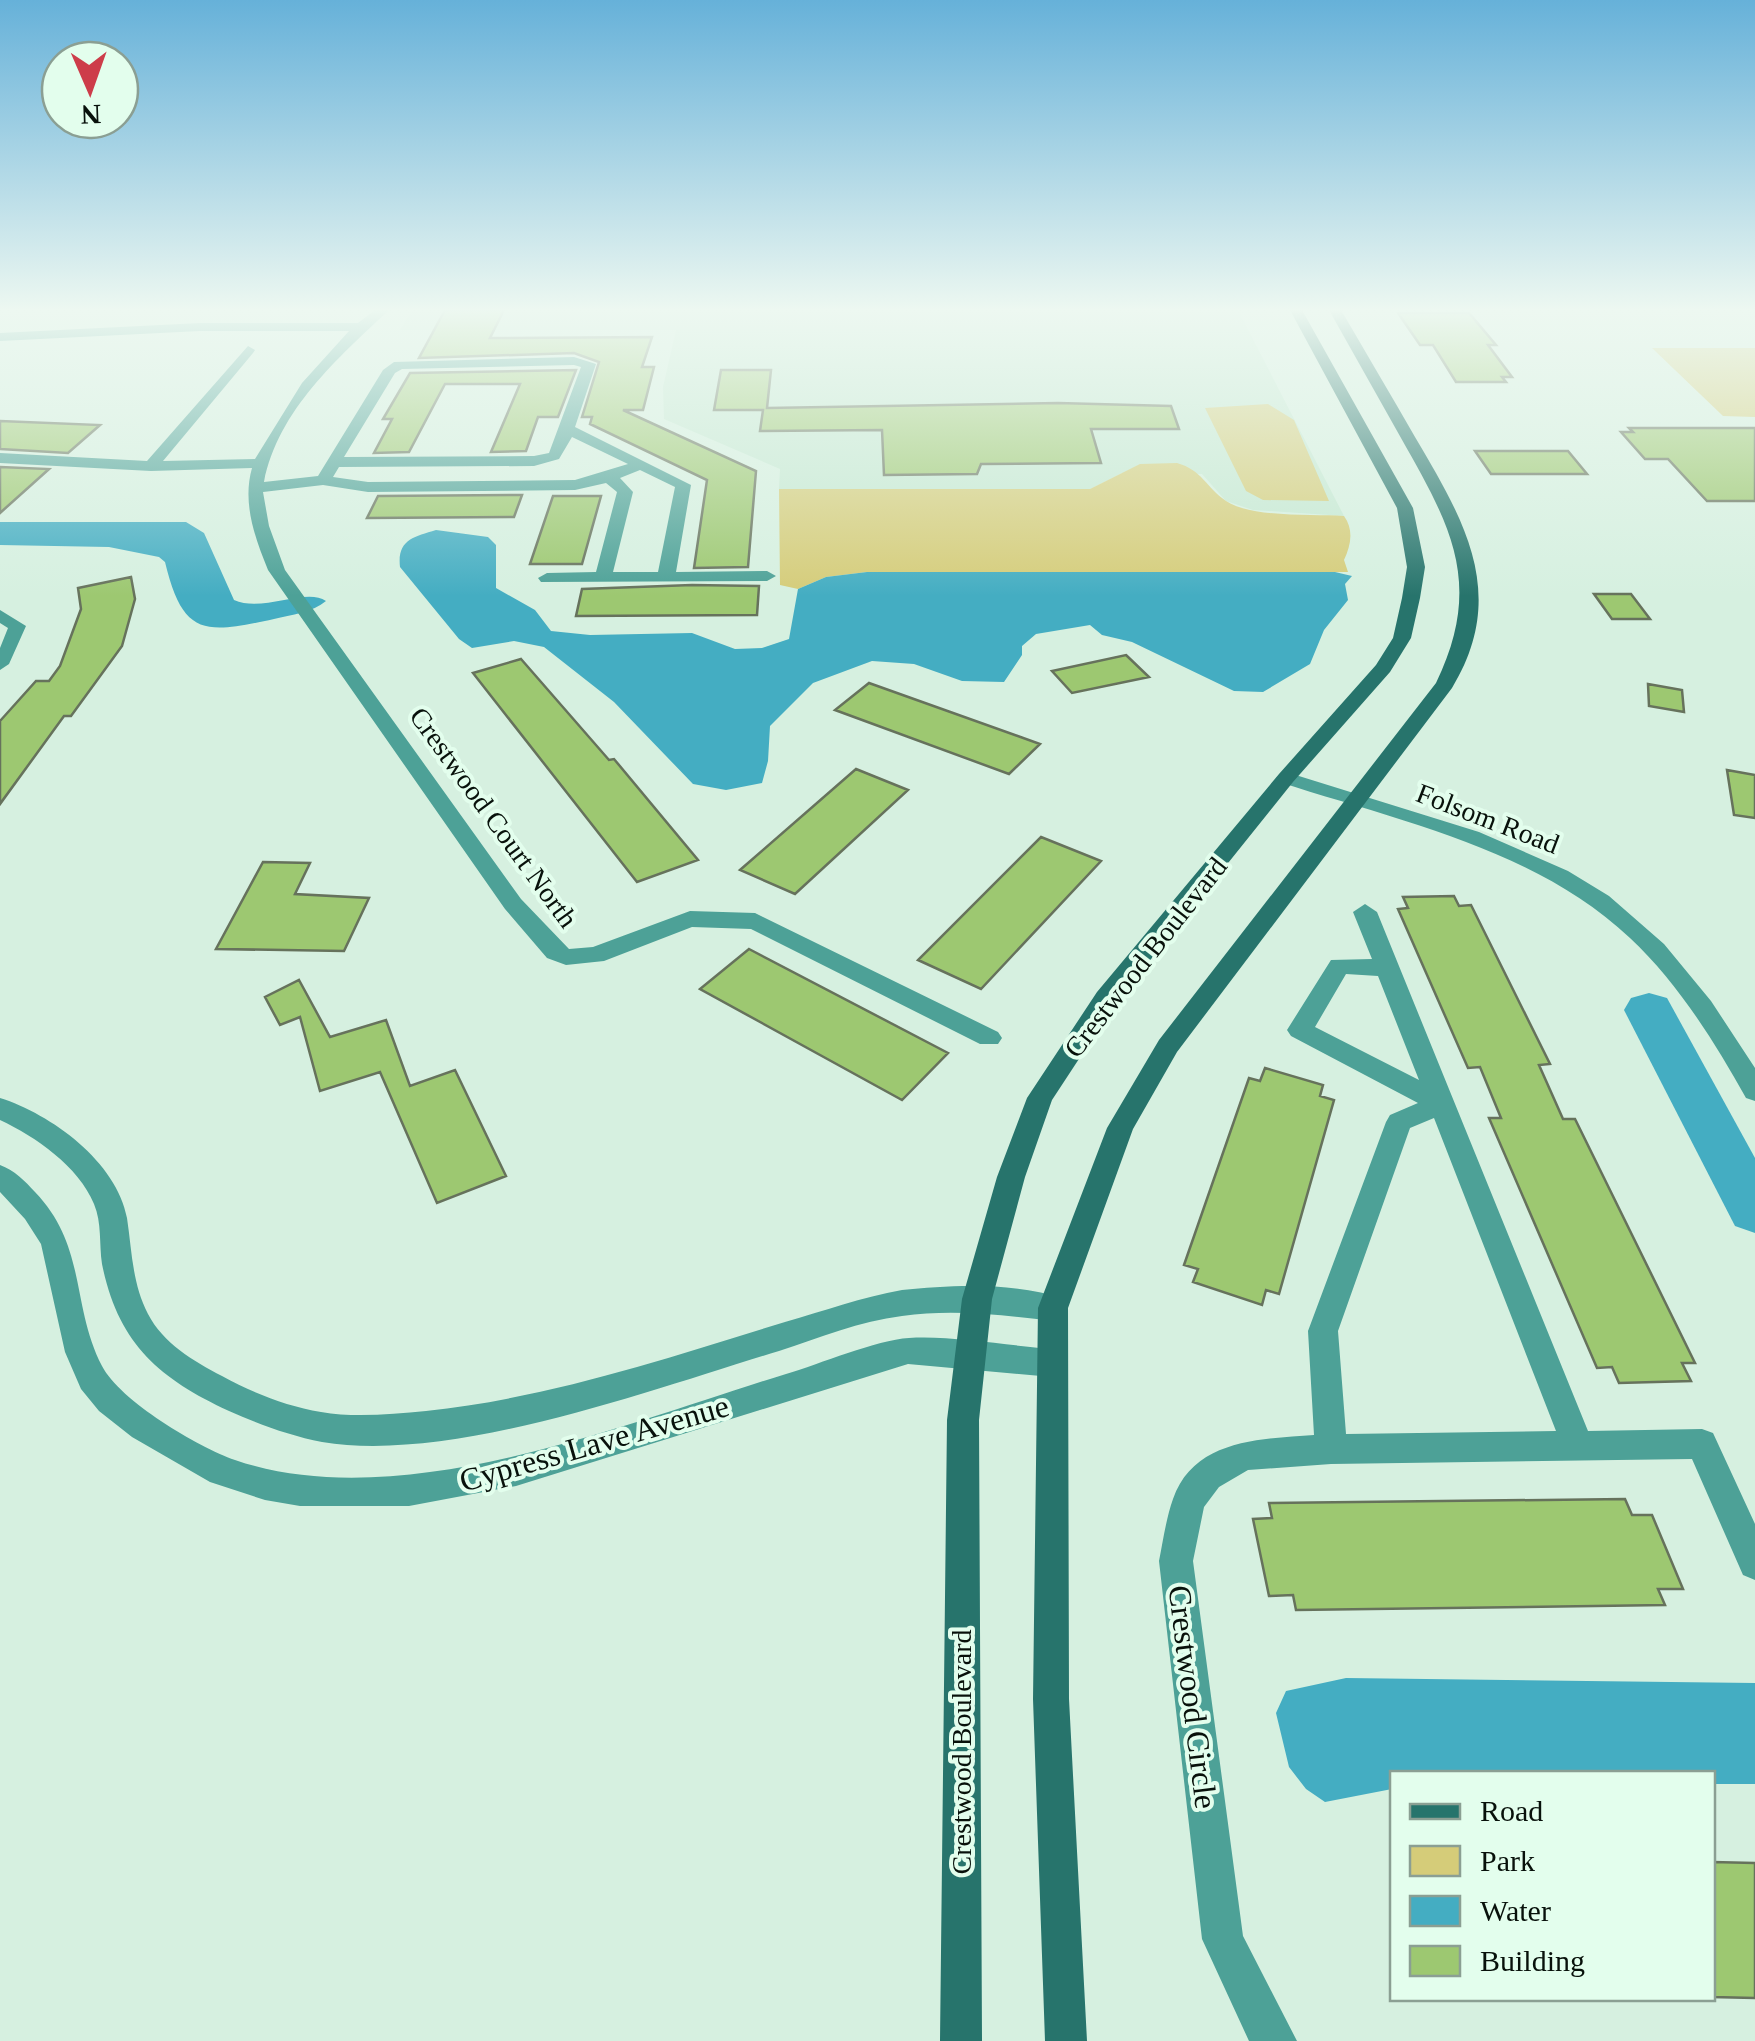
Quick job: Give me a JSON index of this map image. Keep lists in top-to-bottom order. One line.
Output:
{"streets":{"main road":["Crestwood Boulevard"],"street":["Crestwood Court North","Folsom Road","Cypress Lave Avenue","Crestwood Circle"]},"crossings":[["Folsom Road","Crestwood Boulevard"],["Crestwood Boulevard","Cypress Lave Avenue"]],"legend":["Road","Park","Water","Building"],"north":"bottom"}
